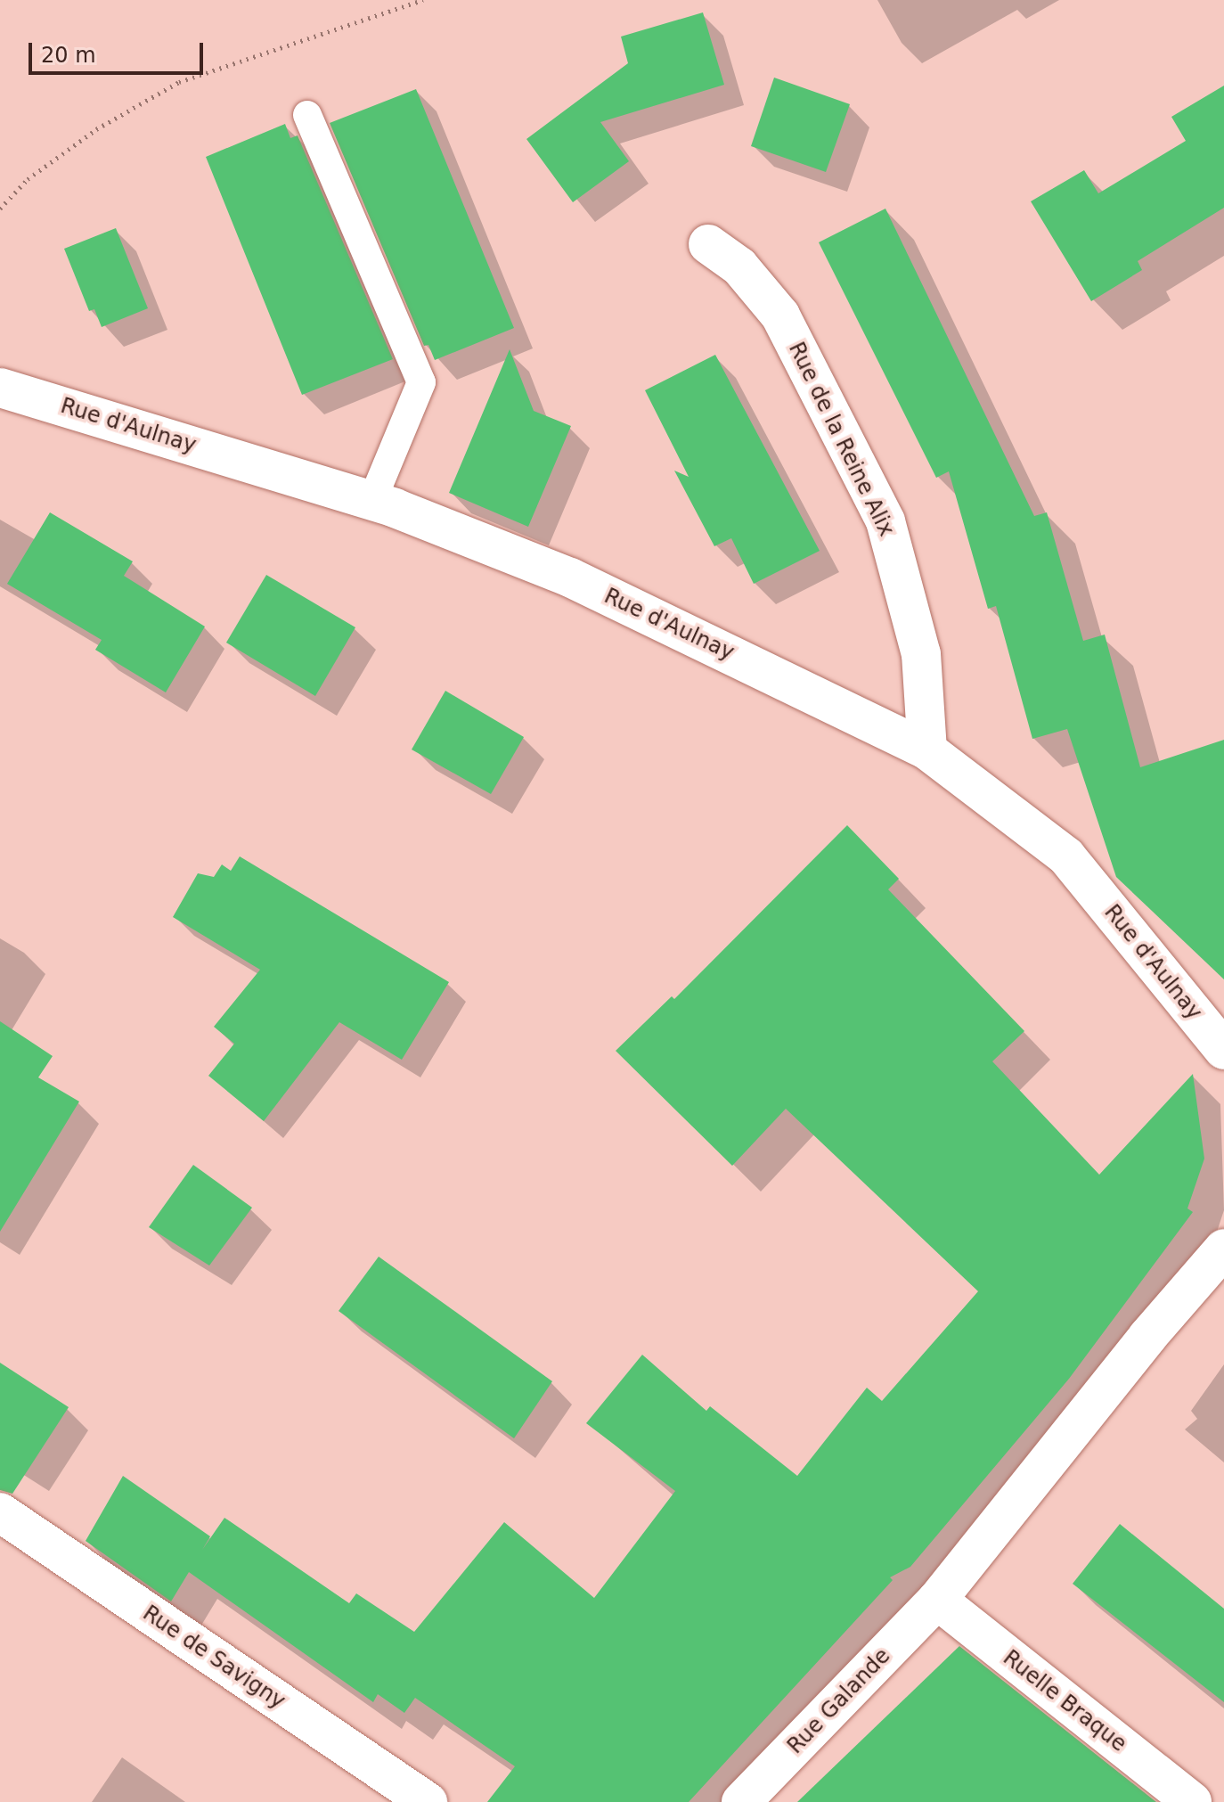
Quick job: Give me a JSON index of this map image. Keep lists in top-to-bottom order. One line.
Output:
{"streets":{"street":["Rue d'Aulnay","Rue de la Reine Alix","Rue de Savigny","Rue Galande","Ruelle Braque"]},"crossings":[["Rue d'Aulnay","Rue de la Reine Alix"],["Rue Galande","Ruelle Braque"]],"scale_bar":"20 m"}
